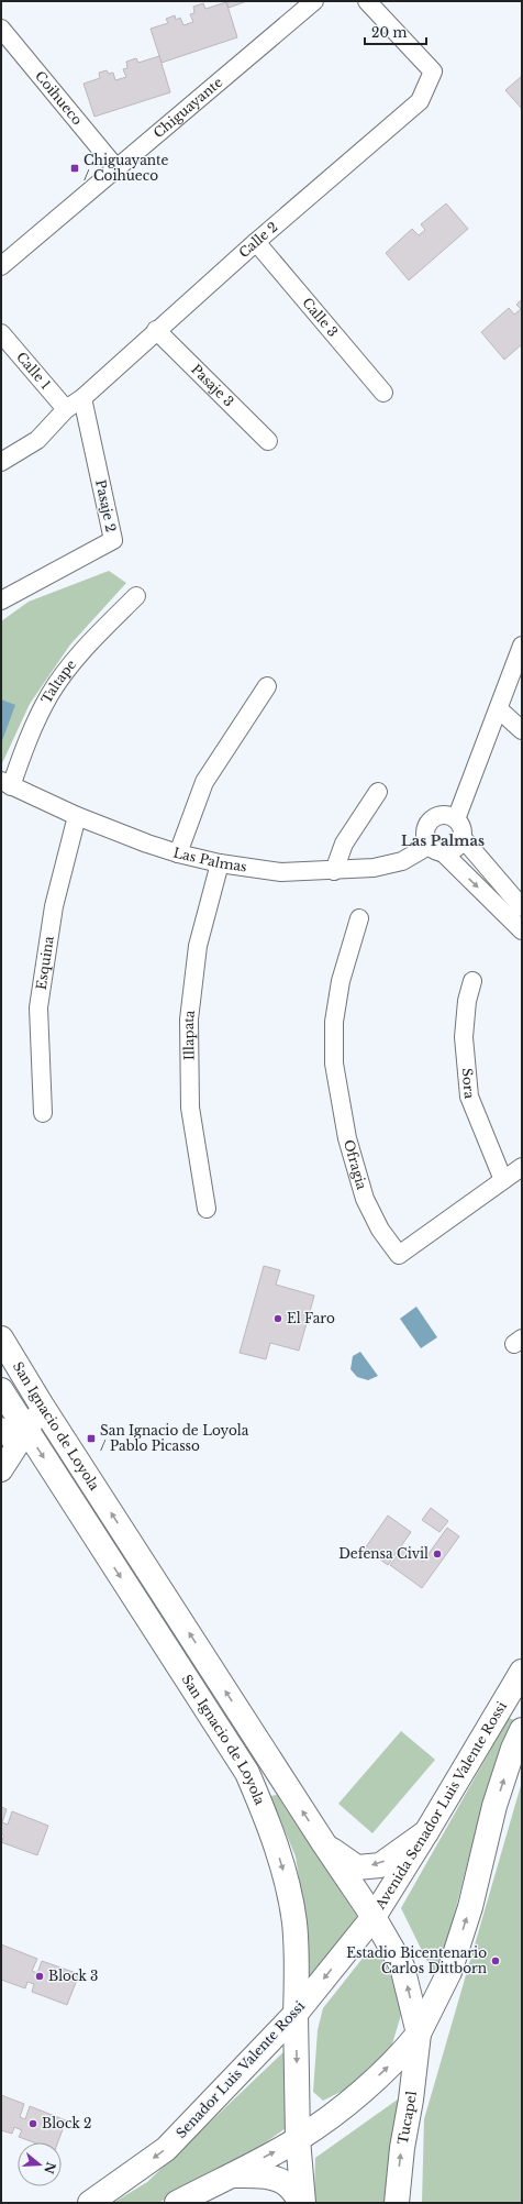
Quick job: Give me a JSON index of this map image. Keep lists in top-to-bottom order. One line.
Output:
{"streets":{"main road":["San Ignacio de Loyola","Avenida Senador Luis Valente Rossi","Senador Luis Valente Rossi","Tucapel"],"street":["Coihueco","Chiguayante","Calle 2","Calle 3","Calle 1","Pasaje 3","Pasaje 2","Taltape","Las Palmas","Esquina","Illapata","Sora","Ofragia"]},"crossings":[["Coihueco","Chiguayante"],["Calle 2","Calle 3"],["Calle 2","Calle 1"],["Calle 2","Pasaje 3"],["Calle 2","Pasaje 2"],["Taltape","Las Palmas"],["Las Palmas","Esquina"],["Las Palmas","Illapata"],["Sora","Ofragia"],["San Ignacio de Loyola","Avenida Senador Luis Valente Rossi"],["San Ignacio de Loyola","Senador Luis Valente Rossi"],["San Ignacio de Loyola","Tucapel"],["Avenida Senador Luis Valente Rossi","Senador Luis Valente Rossi"]],"one_way":["Tucapel"],"districts":["Las Palmas"],"places":{"transit":["Chiguayante / Coihueco","San Ignacio de Loyola / Pablo Picasso"],"other":["El Faro","Defensa Civil","Estadio Bicentenario Carlos Dittborn","Block 3","Block 2"]},"scale_bar":"20 m","north":"right"}
